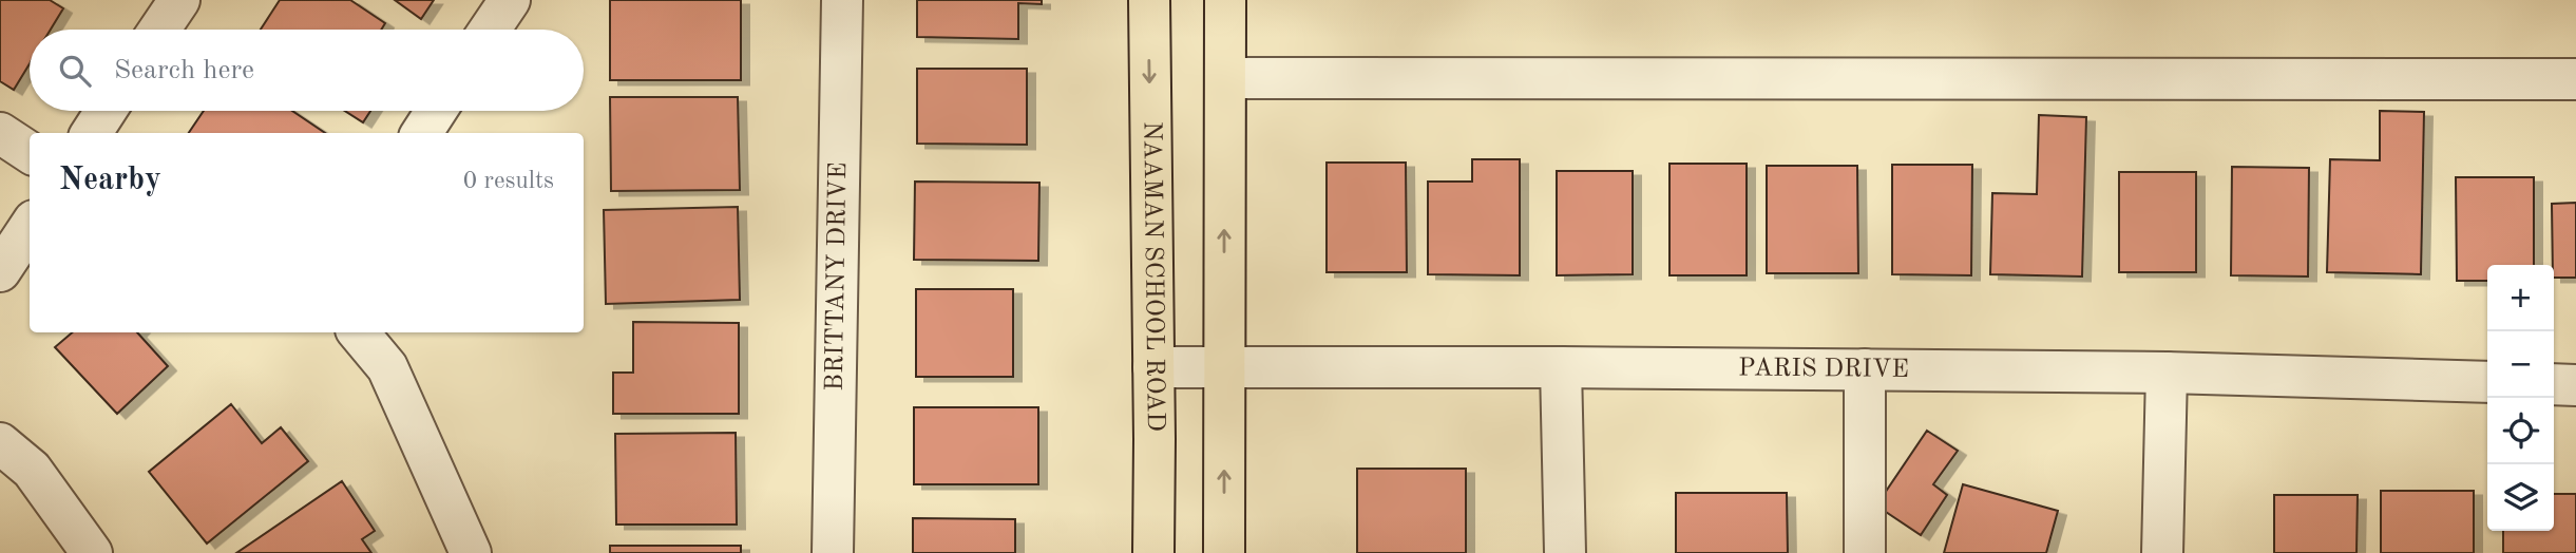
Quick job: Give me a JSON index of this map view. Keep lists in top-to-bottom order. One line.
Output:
{"streets":{"main road":["NAAMAN SCHOOL ROAD"],"street":["BRITTANY DRIVE","PARIS DRIVE"]},"crossings":[["NAAMAN SCHOOL ROAD","PARIS DRIVE"]],"page":{"search":"Search here","heading":["Nearby","0 results"],"map_buttons":["+","−"]}}
